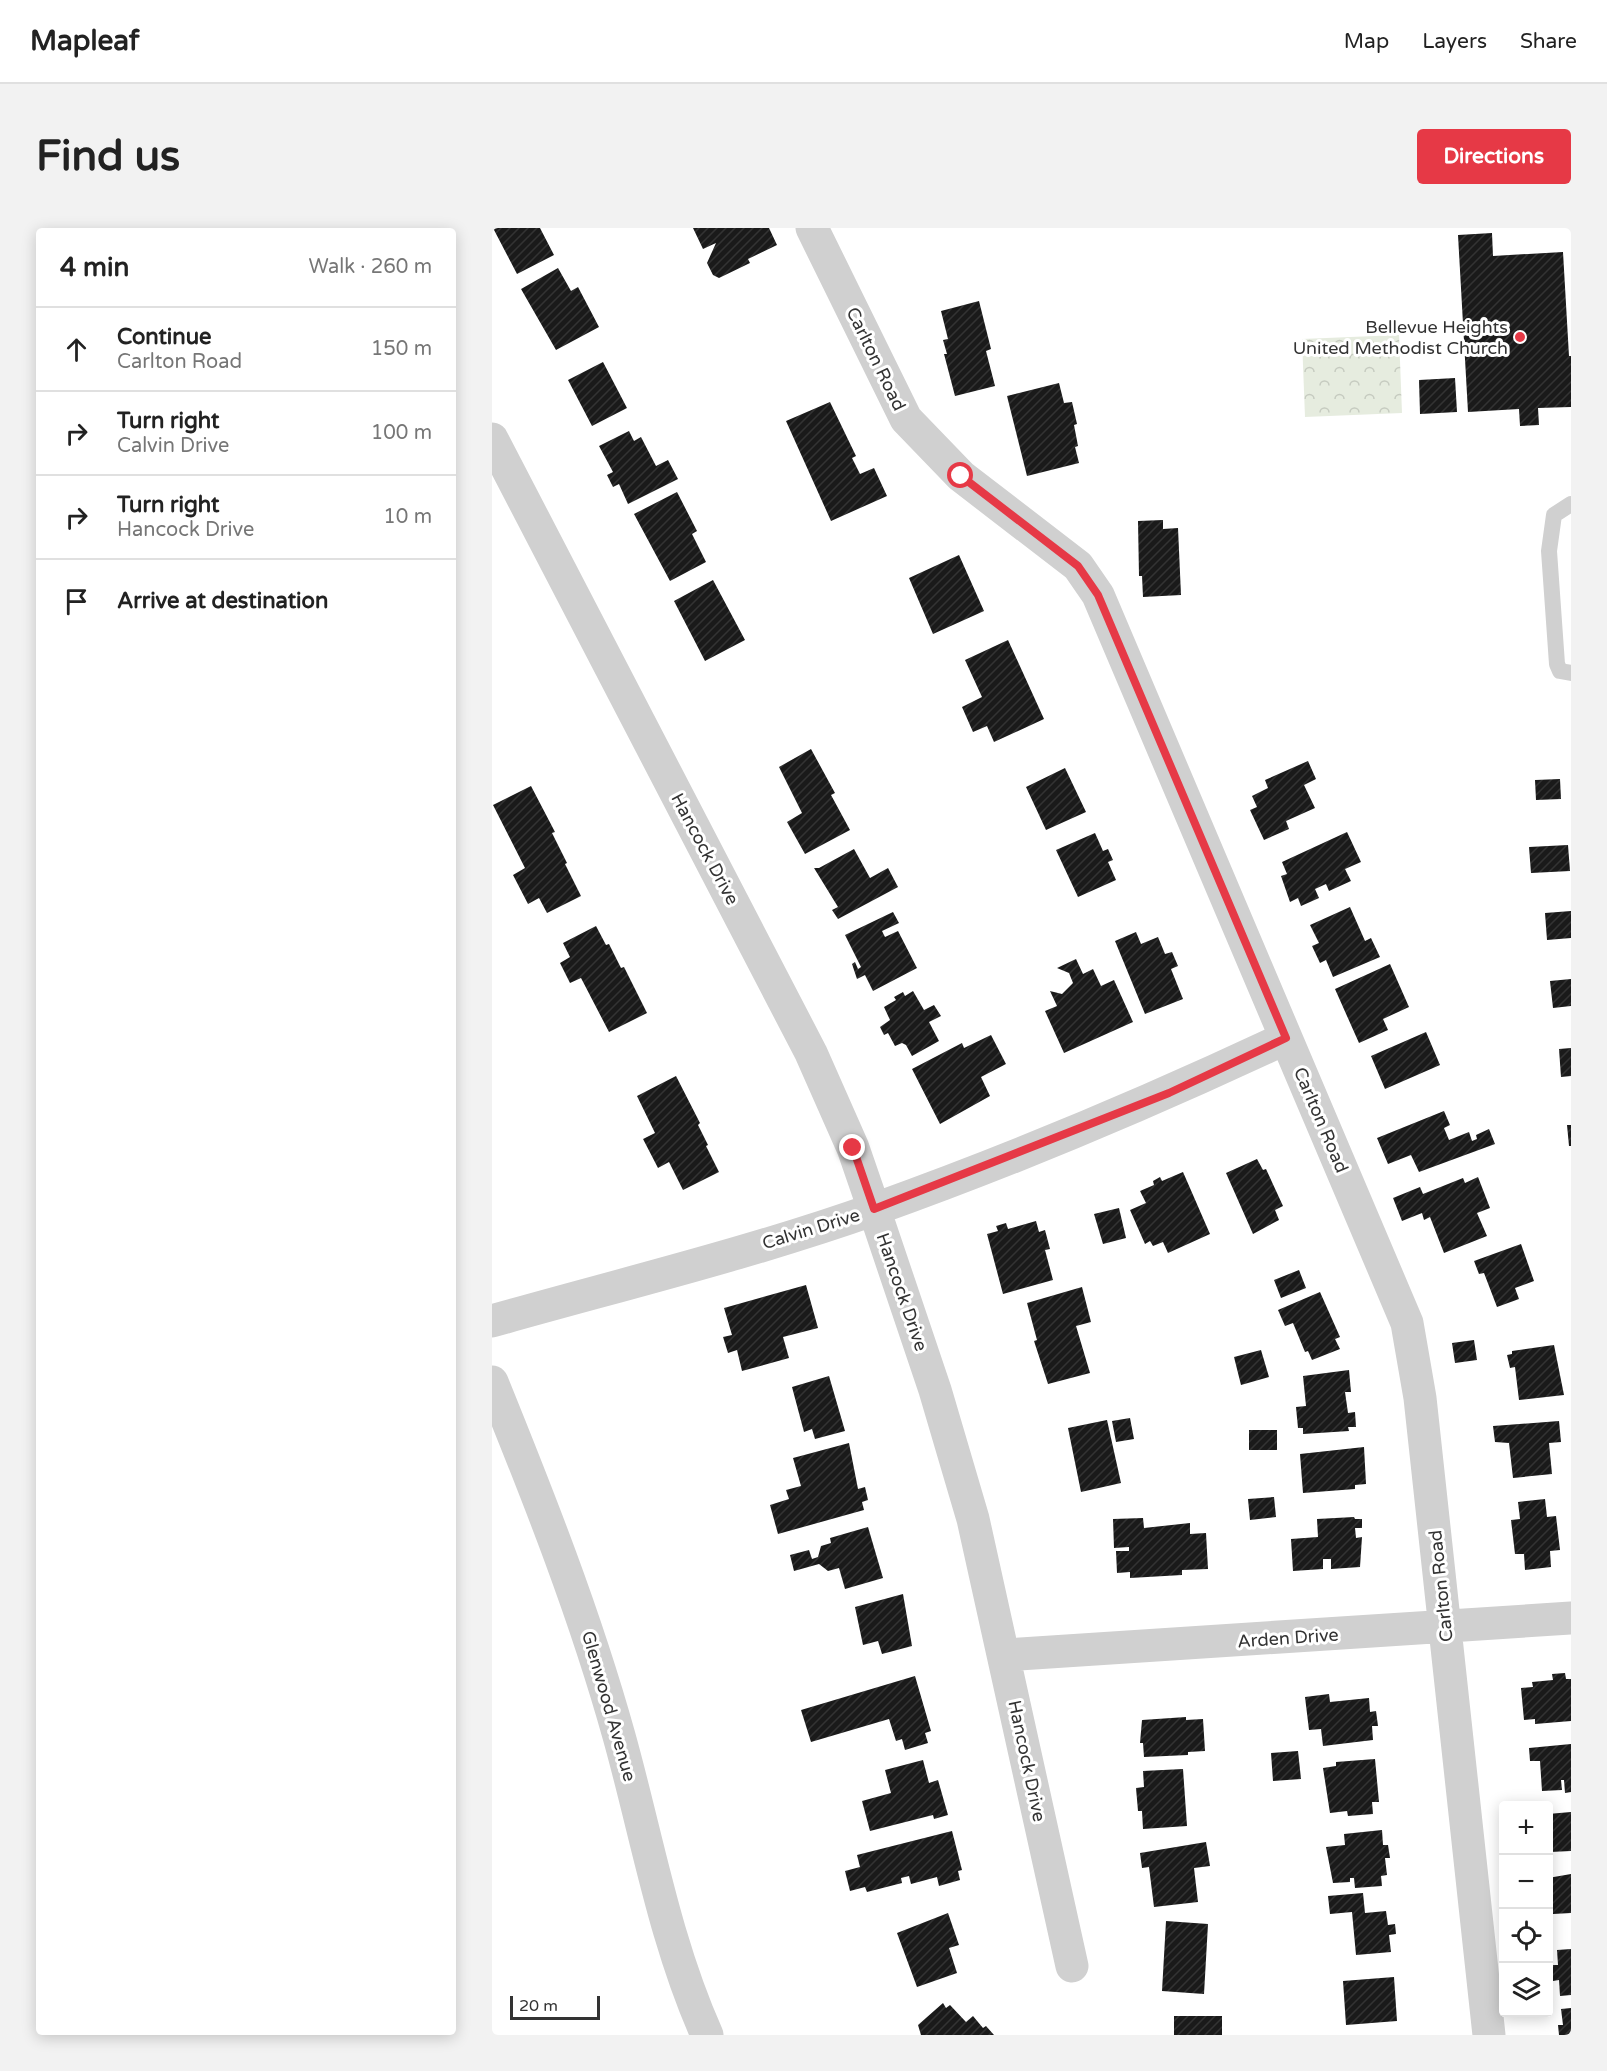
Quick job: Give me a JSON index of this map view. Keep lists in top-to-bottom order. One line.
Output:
{"streets":{"street":["Carlton Road","Hancock Drive","Calvin Drive","Arden Drive","Glenwood Avenue"]},"crossings":[["Carlton Road","Calvin Drive"],["Carlton Road","Arden Drive"],["Hancock Drive","Calvin Drive"],["Hancock Drive","Arden Drive"]],"places":["Bellevue Heights United Methodist Church"],"scale_bar":"20 m","page":{"header":"Mapleaf","nav":["Map","Layers","Share"],"buttons":"Directions","title":"Find us","heading":["4 min","Walk · 260 m"],"list":[["Continue","Carlton Road","150 m"],["Turn right","Calvin Drive","100 m"],["Turn right","Hancock Drive","10 m"],"Arrive at destination"],"map_buttons":["+","−"],"scale":"20 m"}}
